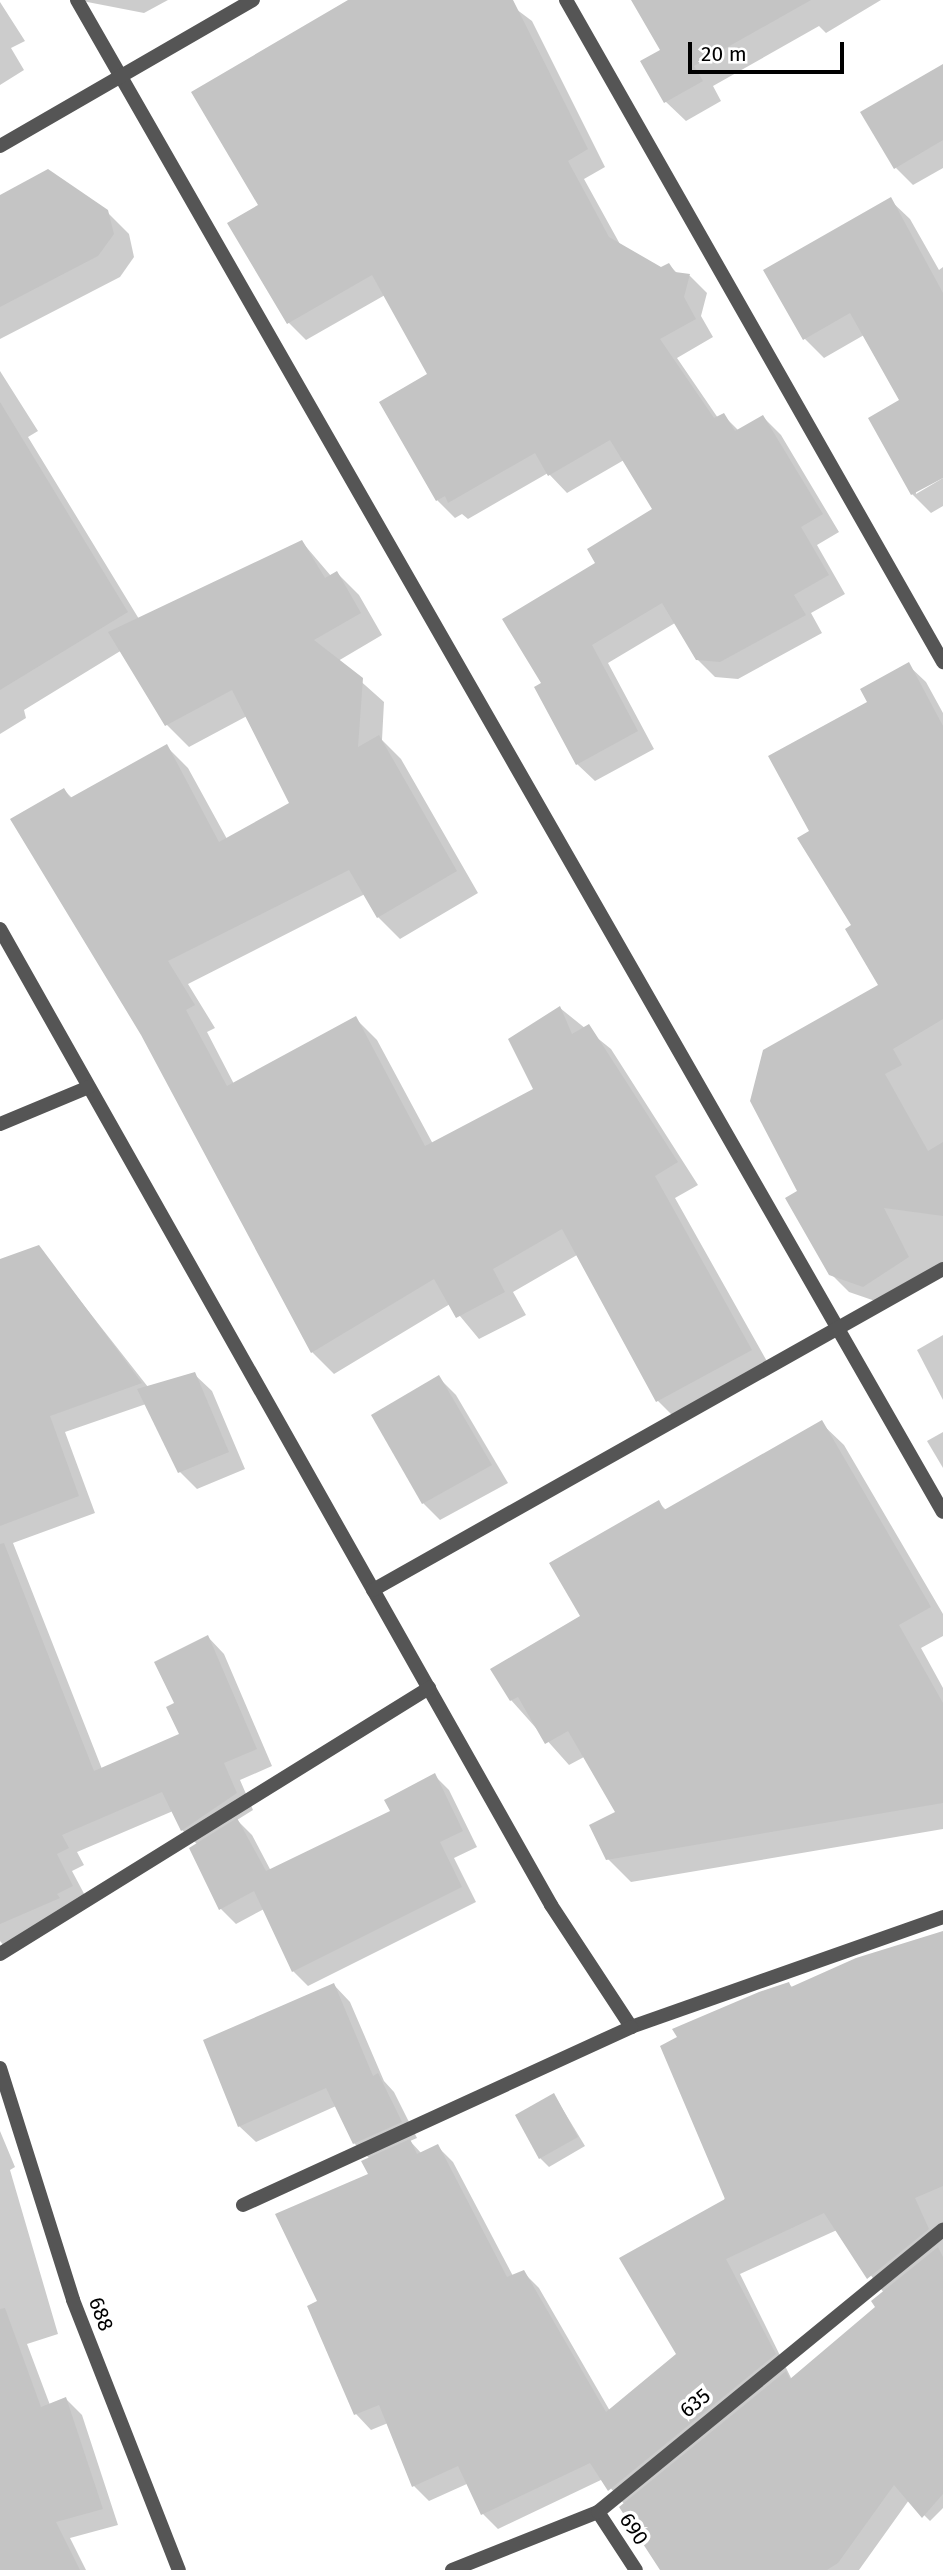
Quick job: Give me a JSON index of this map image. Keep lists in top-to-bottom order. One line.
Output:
{"streets":{"street":["688","635","690"]},"crossings":[["635","690"]],"scale_bar":"20 m"}
